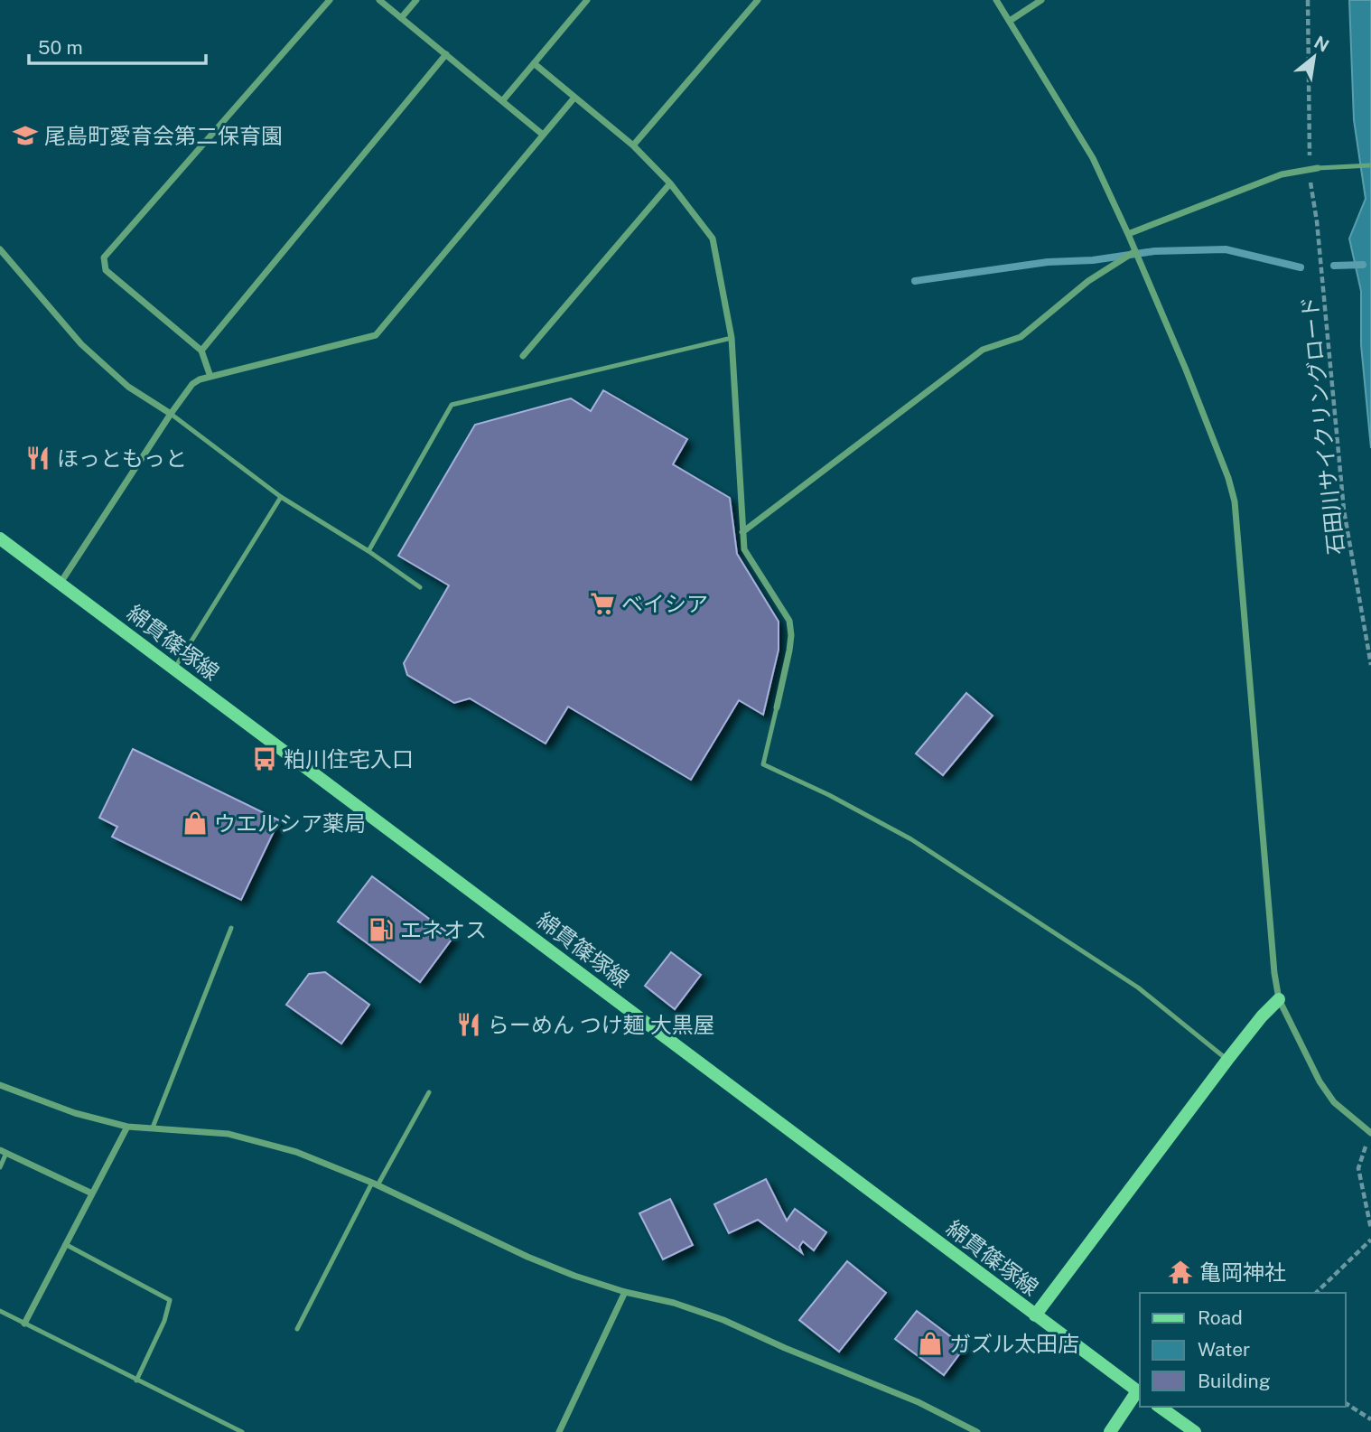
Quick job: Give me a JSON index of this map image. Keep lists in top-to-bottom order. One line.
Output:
{"streets":{"main road":["綿貫篠塚線"],"path":["石田川サイクリングロード"]},"places":{"school or university":["尾島町愛育会第二保育園"],"restaurant":["ほっともっと","らーめん つけ麺 大黒屋"],"supermarket":["ベイシア"],"bus stop":["粕川住宅入口"],"shop":["ウエルシア薬局","ガズル太田店"],"fuel station":["エネオス"],"temple":["亀岡神社"]},"legend":["Road","Water","Building"],"scale_bar":"50 m","north":"top right"}
